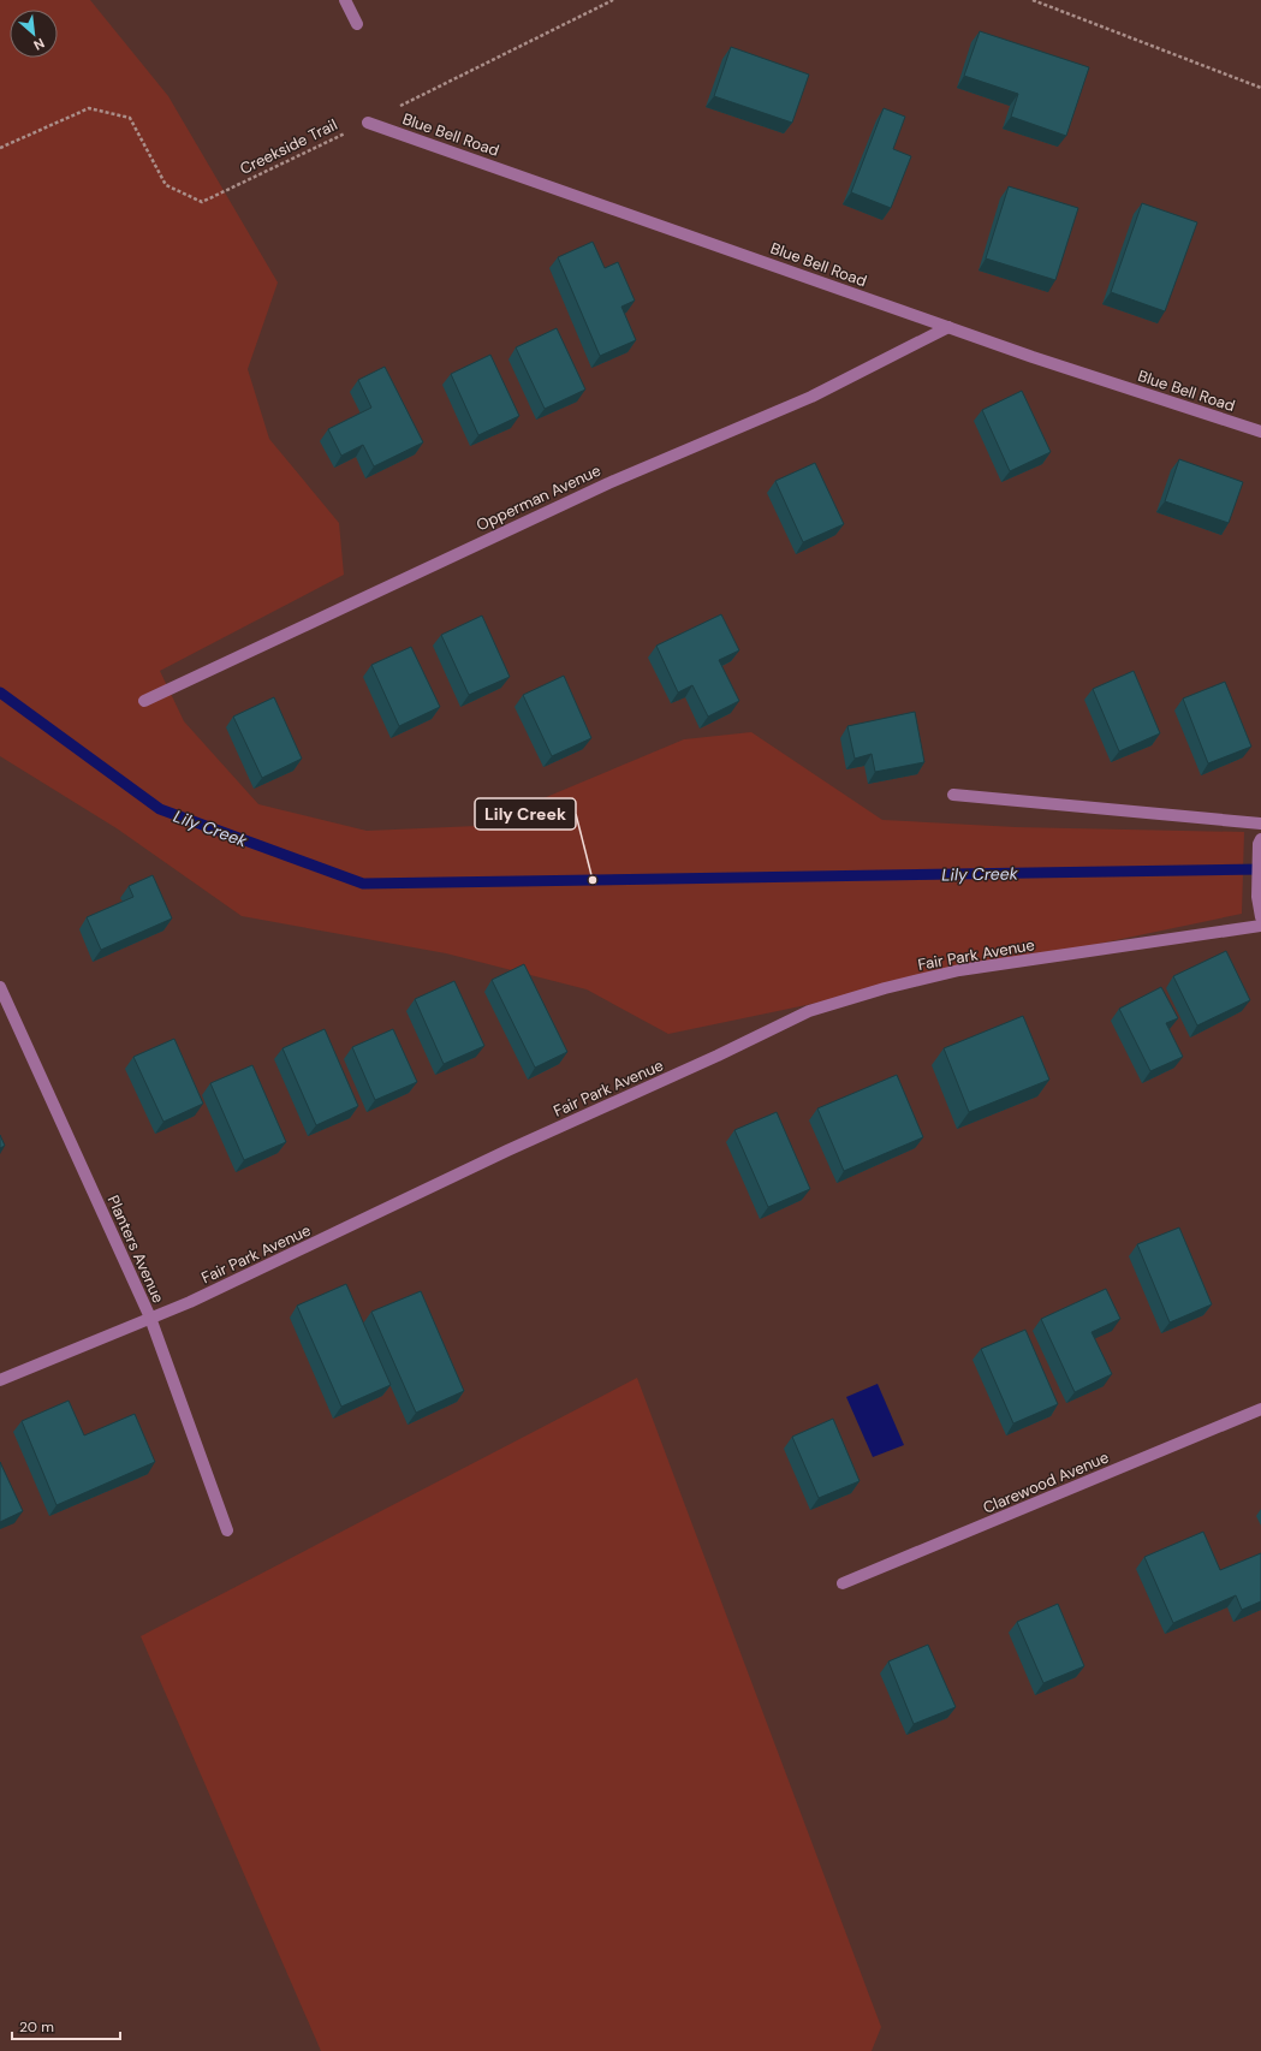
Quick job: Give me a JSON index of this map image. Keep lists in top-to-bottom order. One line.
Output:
{"streets":{"street":["Blue Bell Road","Opperman Avenue","Fair Park Avenue","Planters Avenue","Clarewood Avenue"],"path":["Creekside Trail"]},"crossings":[["Blue Bell Road","Creekside Trail"],["Blue Bell Road","Opperman Avenue"],["Fair Park Avenue","Planters Avenue"]],"water":["Lily Creek"],"places":["Lily Creek"],"scale_bar":"20 m","north":"bottom right"}
